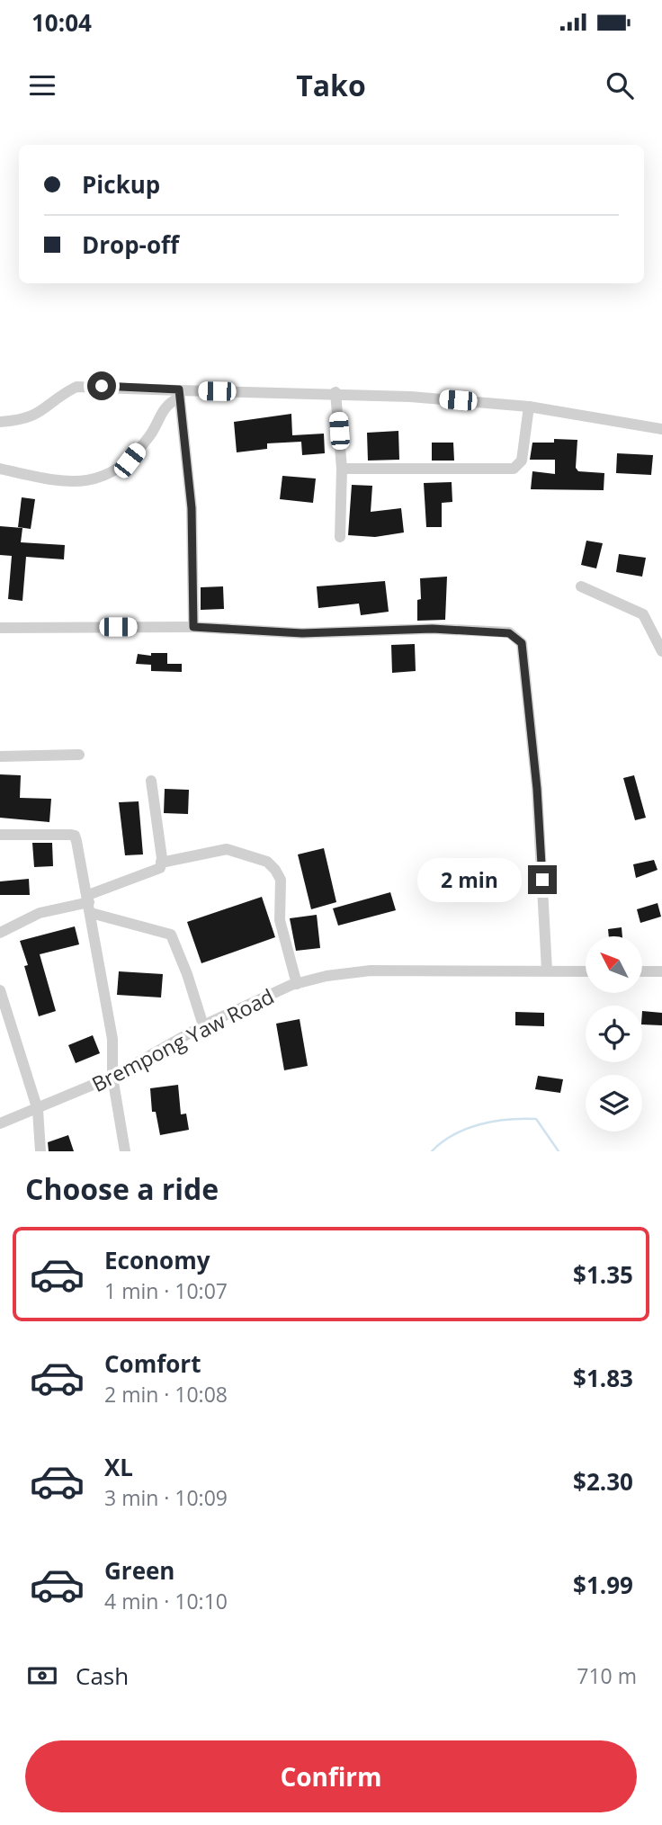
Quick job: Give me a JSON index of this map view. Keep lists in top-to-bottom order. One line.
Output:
{"streets":{"street":["Brempong Yaw Road"]},"north":"top left","page":{"status":"10:04","header":"Tako","banner":["Pickup","Drop-off"],"bubble":"2 min","heading":"Choose a ride","list":[{"name":"Economy","note":"1 min · 10:07","value":"$1.35"},{"name":"Comfort","note":"2 min · 10:08","value":"$1.83"},{"name":"XL","note":"3 min · 10:09","value":"$2.30"},{"name":"Green","note":"4 min · 10:10","value":"$1.99"}],"pay":["Cash","710 m"],"buttons":"Confirm"}}
